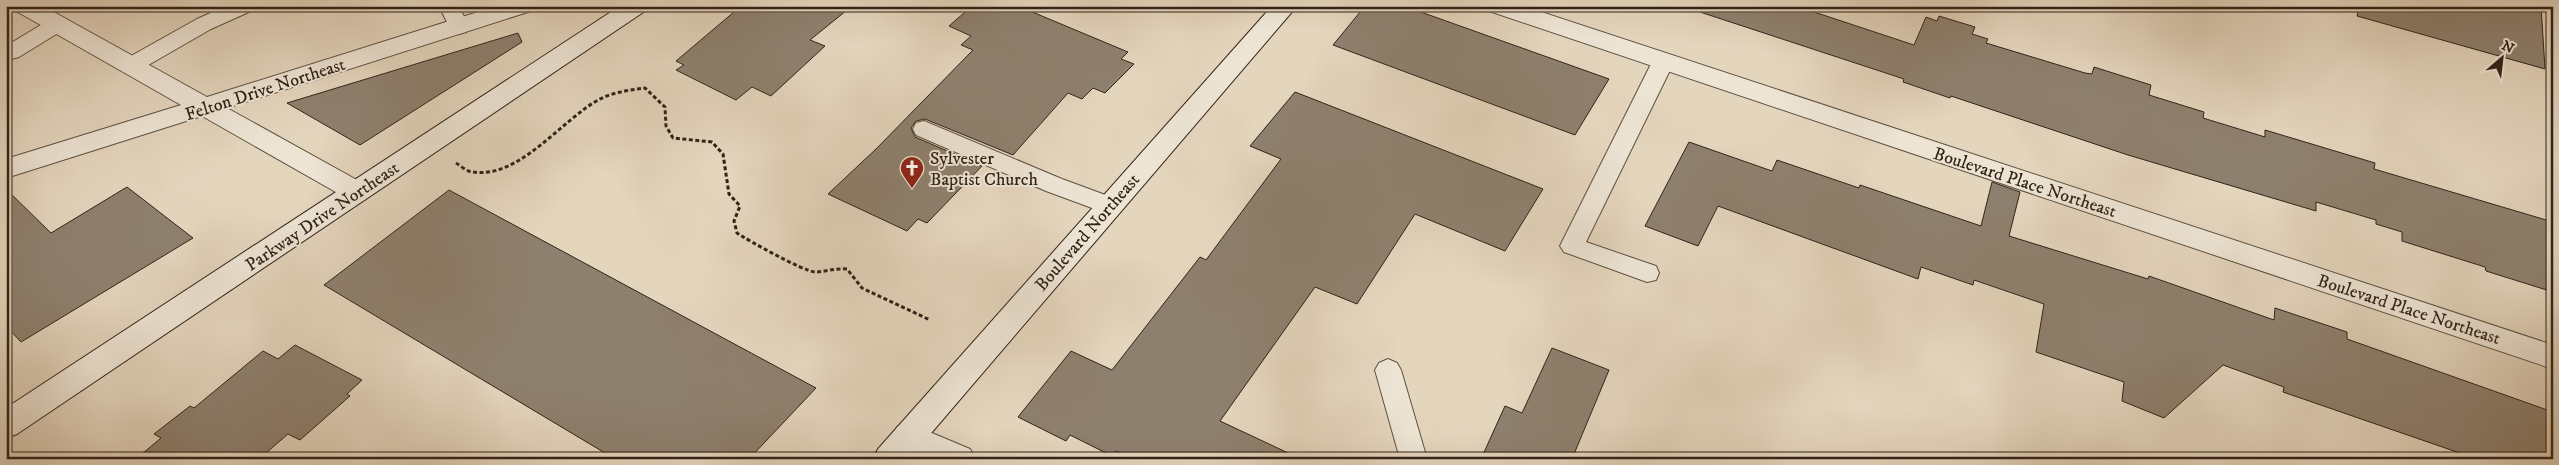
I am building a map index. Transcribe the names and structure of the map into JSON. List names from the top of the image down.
{
  "streets": {
    "street": [
      "Felton Drive Northeast",
      "Boulevard Place Northeast",
      "Parkway Drive Northeast",
      "Boulevard Northeast"
    ]
  },
  "places": {
    "church": ["Sylvester Baptist Church"]
  },
  "north": "top right"
}
